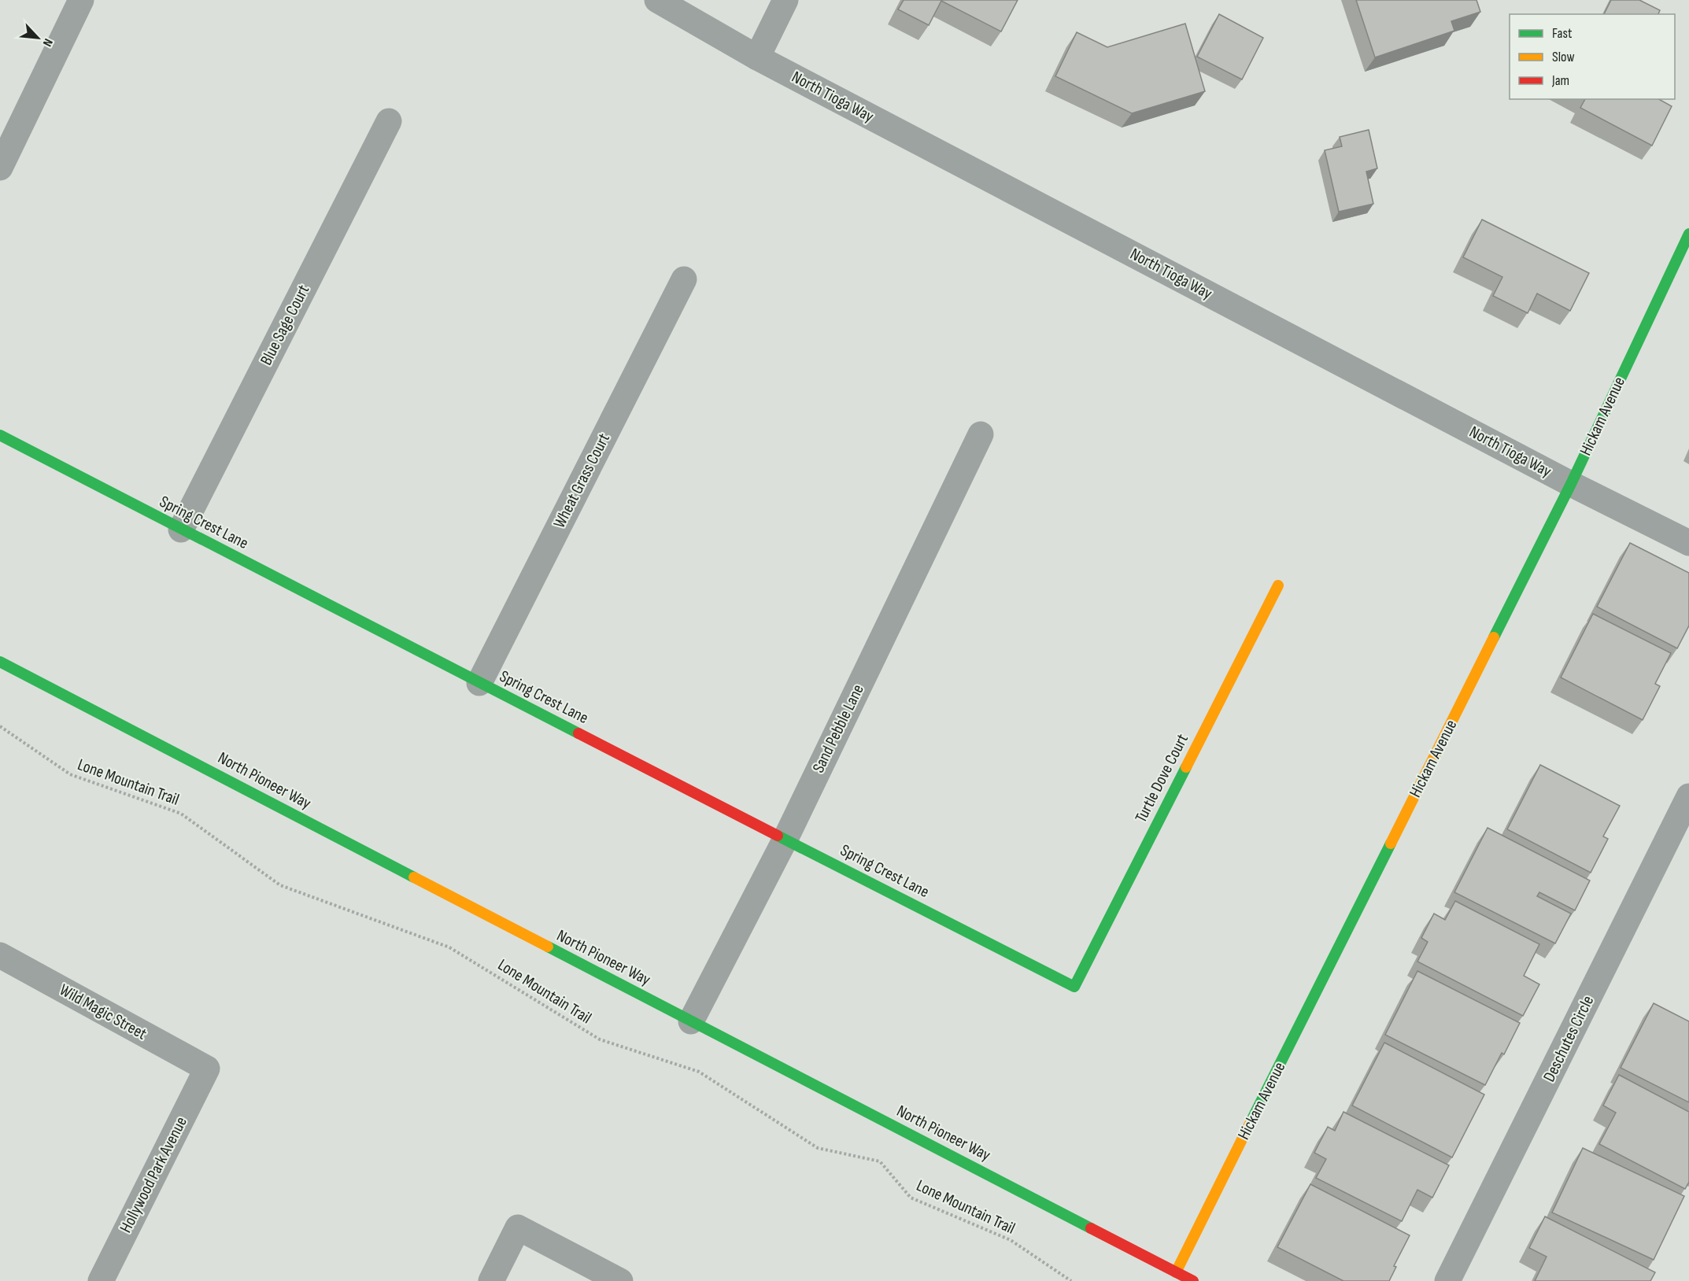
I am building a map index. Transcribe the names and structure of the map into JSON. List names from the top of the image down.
{
  "streets": {
    "street": [
      "North Tioga Way",
      "Blue Sage Court",
      "Hickam Avenue",
      "Wheat Grass Court",
      "Spring Crest Lane",
      "Sand Pebble Lane",
      "Turtle Dove Court",
      "North Pioneer Way",
      "Wild Magic Street",
      "Deschutes Circle",
      "Hollywood Park Avenue"
    ],
    "path": ["Lone Mountain Trail"]
  },
  "crossings": [
    ["North Tioga Way", "Hickam Avenue"],
    ["Blue Sage Court", "Spring Crest Lane"],
    ["Hickam Avenue", "North Pioneer Way"],
    ["Wheat Grass Court", "Spring Crest Lane"],
    ["Spring Crest Lane", "Sand Pebble Lane"],
    ["Spring Crest Lane", "Turtle Dove Court"],
    ["Sand Pebble Lane", "North Pioneer Way"],
    ["Wild Magic Street", "Hollywood Park Avenue"]
  ],
  "legend": ["Fast", "Slow", "Jam"],
  "north": "bottom right"
}
